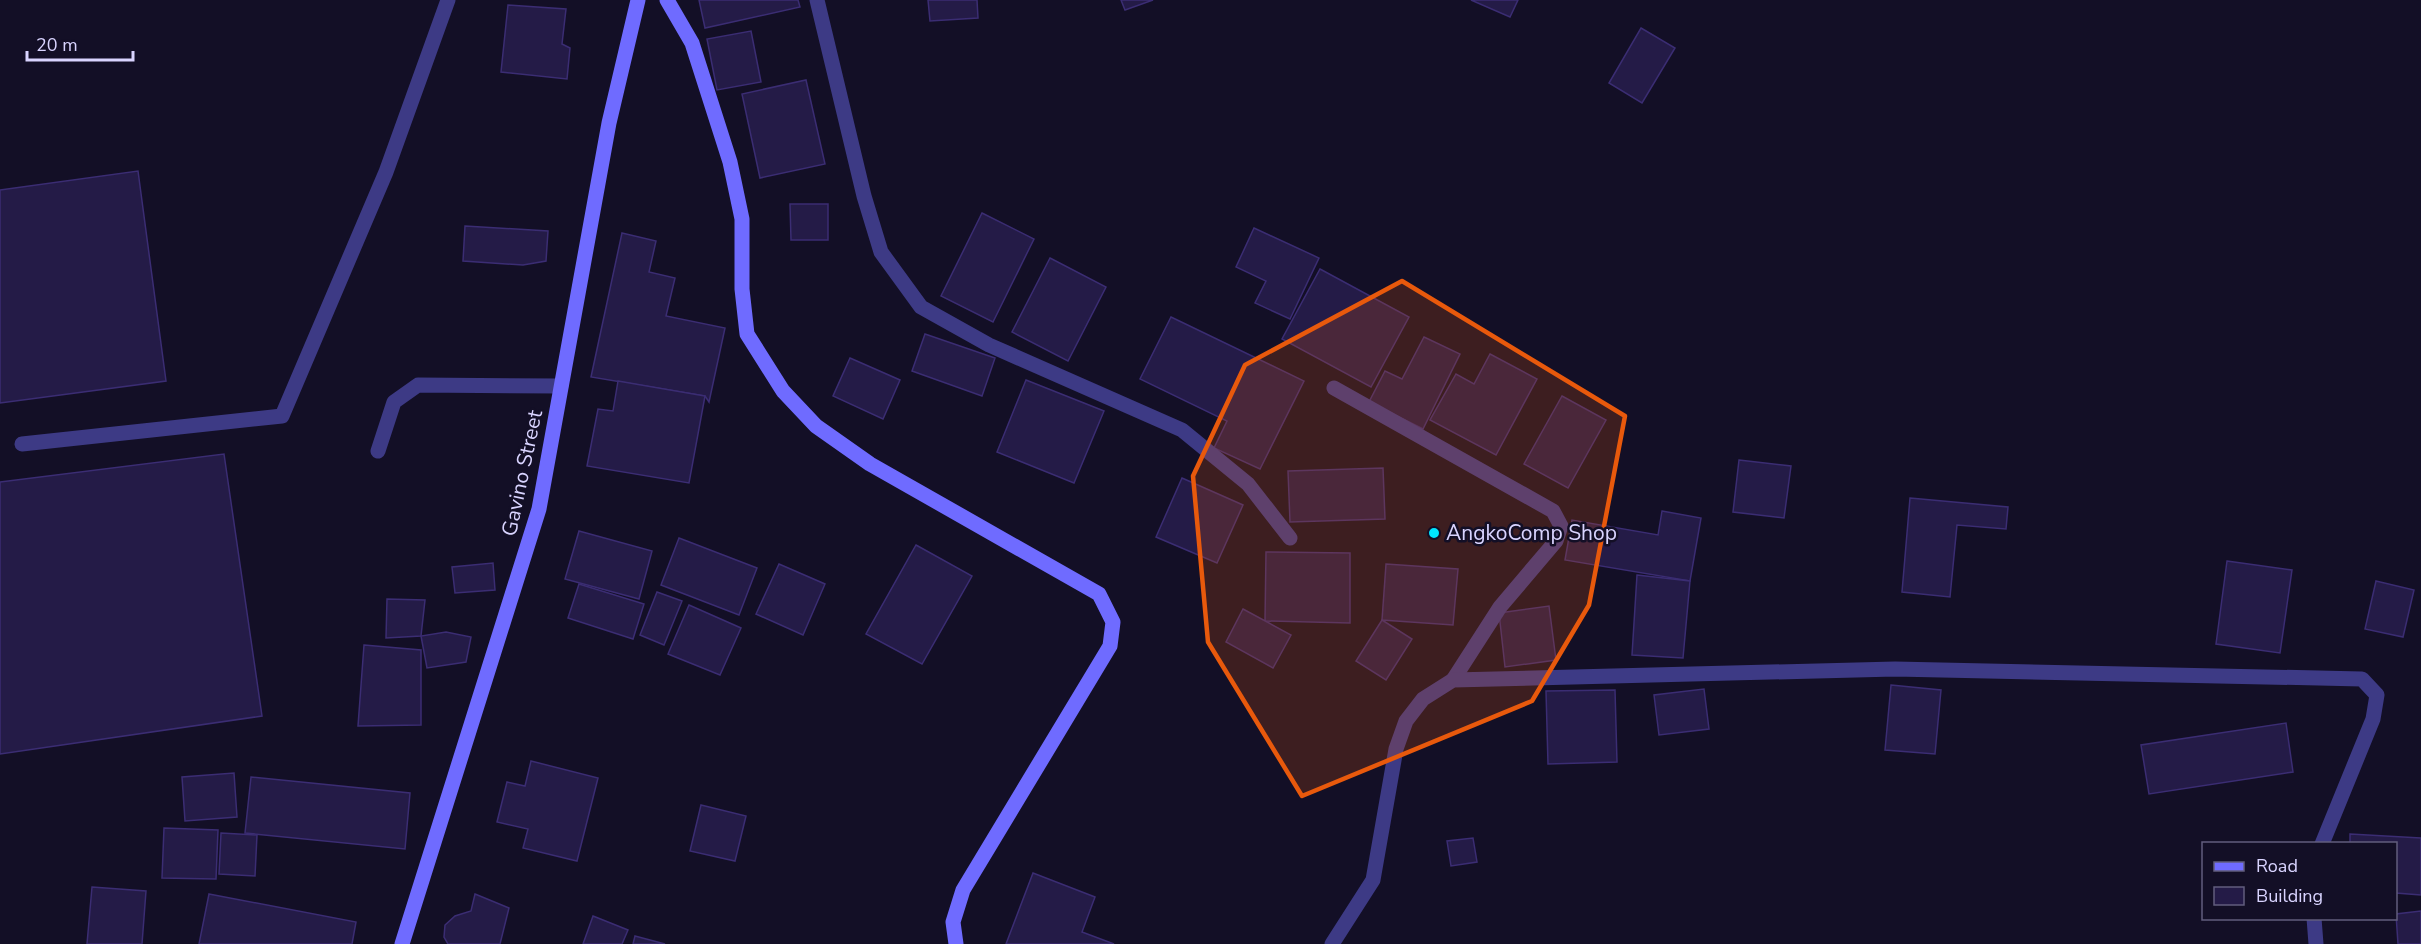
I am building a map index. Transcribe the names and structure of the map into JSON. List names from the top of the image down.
{
  "streets": {
    "street": ["Gavino Street"]
  },
  "places": ["AngkoComp Shop"],
  "legend": ["Road", "Building"],
  "scale_bar": "20 m"
}
